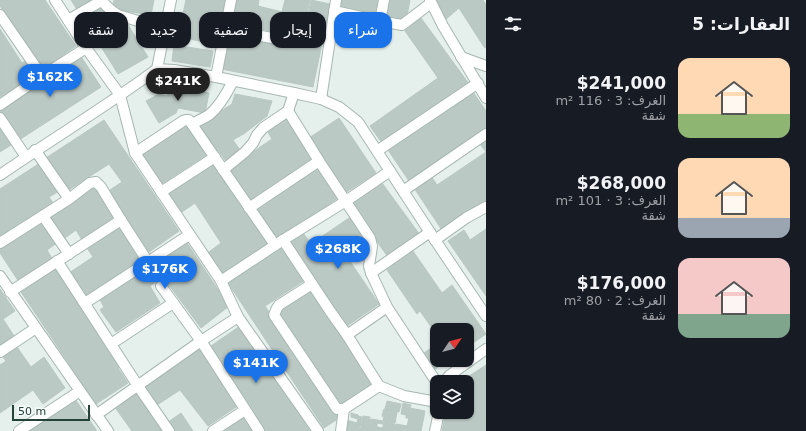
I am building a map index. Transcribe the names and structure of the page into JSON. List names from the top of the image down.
{
  "scale_bar": "50 m",
  "north": "top right",
  "page": {
    "heading": "العقارات: 5",
    "chip": [
      "شراء",
      "إيجار",
      "تصفية",
      "جديد",
      "شقة"
    ],
    "list": [
      {
        "name": "$241,000",
        "note": "الغرف: 3 · 116 m² · شقة"
      },
      {
        "name": "$268,000",
        "note": "الغرف: 3 · 101 m² · شقة"
      },
      {
        "name": "$176,000",
        "note": "الغرف: 2 · 80 m² · شقة"
      }
    ],
    "price": [
      "$162K",
      "$241K",
      "$268K",
      "$176K",
      "$141K"
    ],
    "scale": "50 m"
  }
}
